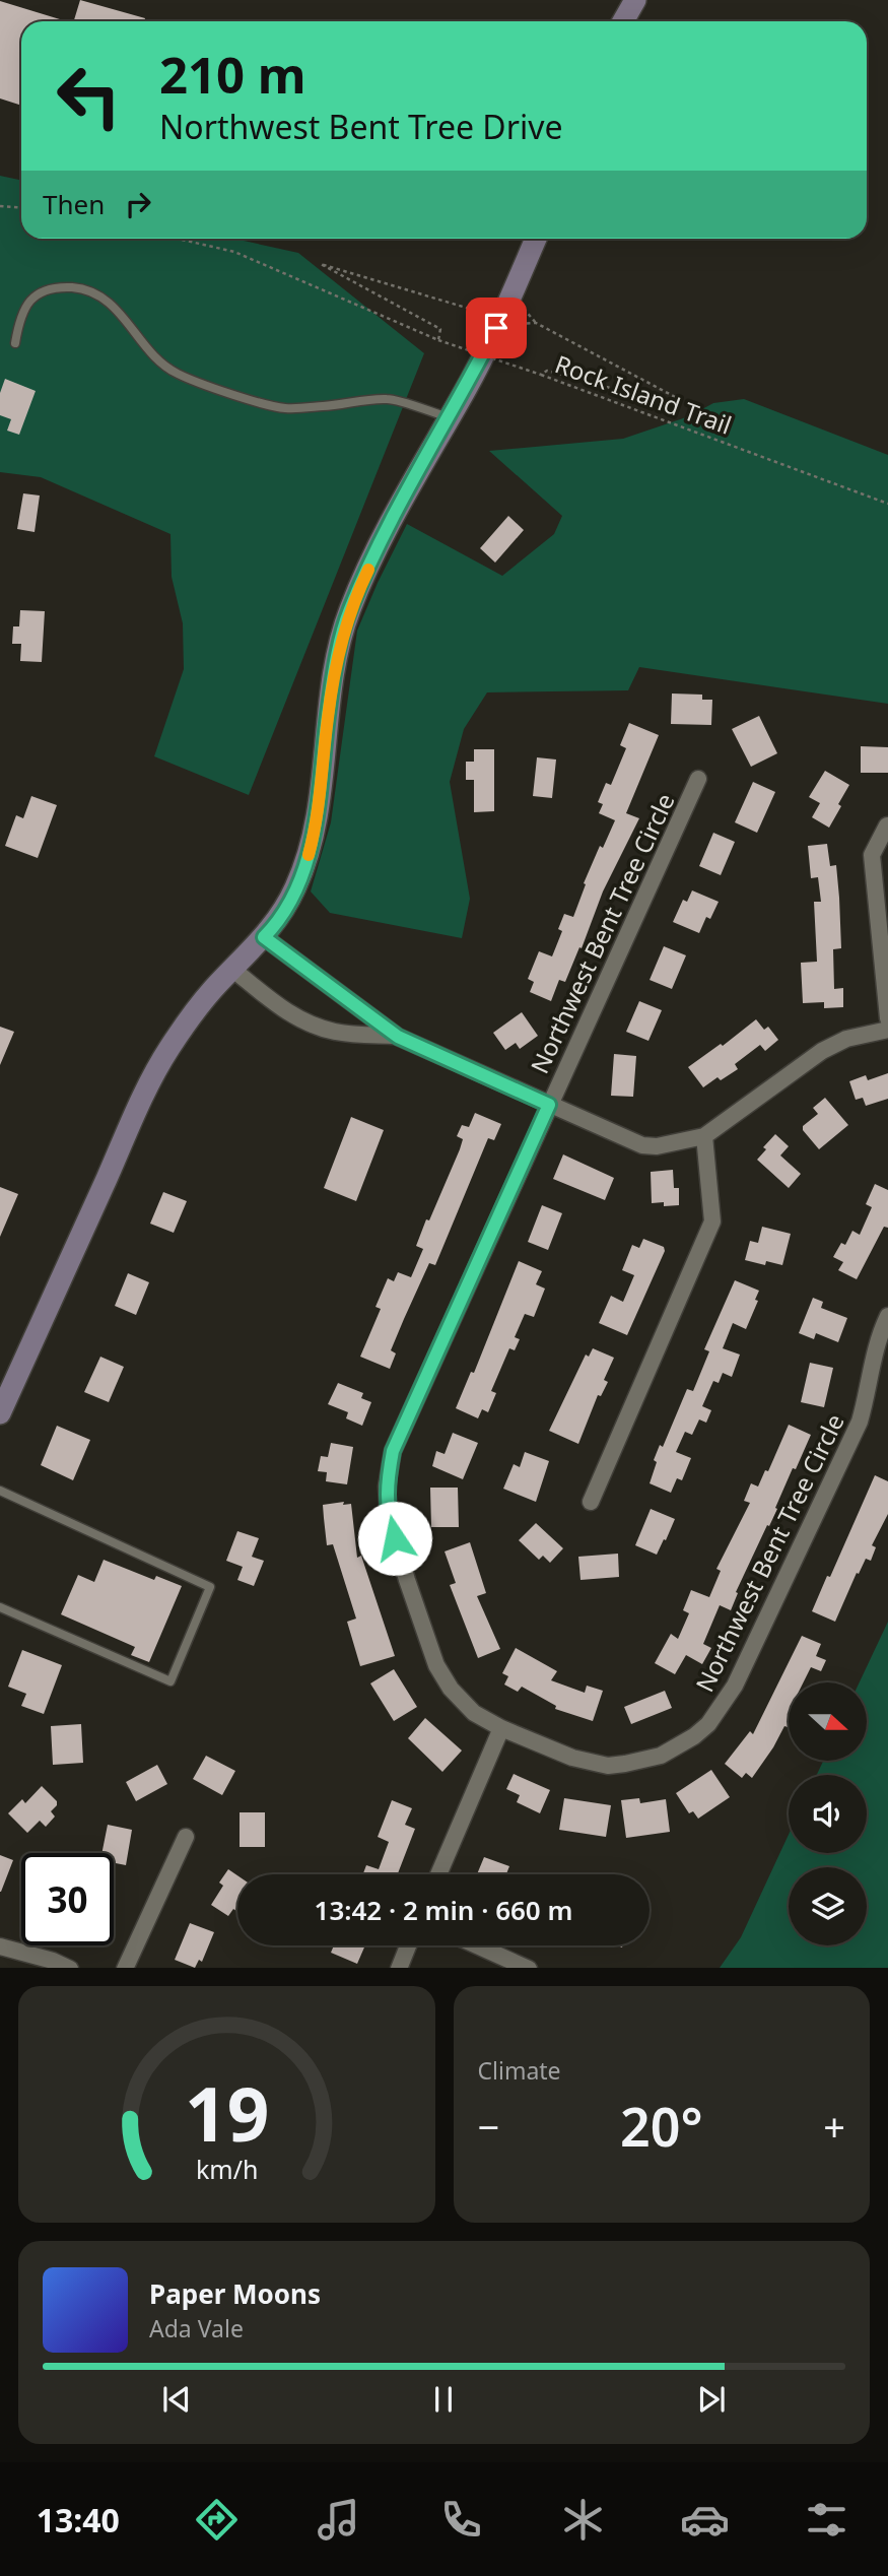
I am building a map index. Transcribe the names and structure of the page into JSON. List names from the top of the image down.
{
  "streets": {
    "street": ["Northwest Bent Tree Circle"],
    "path": ["Rock Island Trail"]
  },
  "north": "right",
  "page": {
    "turn": ["210 m", "Northwest Bent Tree Drive"],
    "then": "Then",
    "limit": "30",
    "trip": "13:42 · 2 min · 660 m",
    "tile": "Climate",
    "heat": ["−", "20°", "+"],
    "song": ["Paper Moons", "Ada Vale"],
    "tabs": "13:40",
    "gauge": ["19", "km/h"]
  }
}
